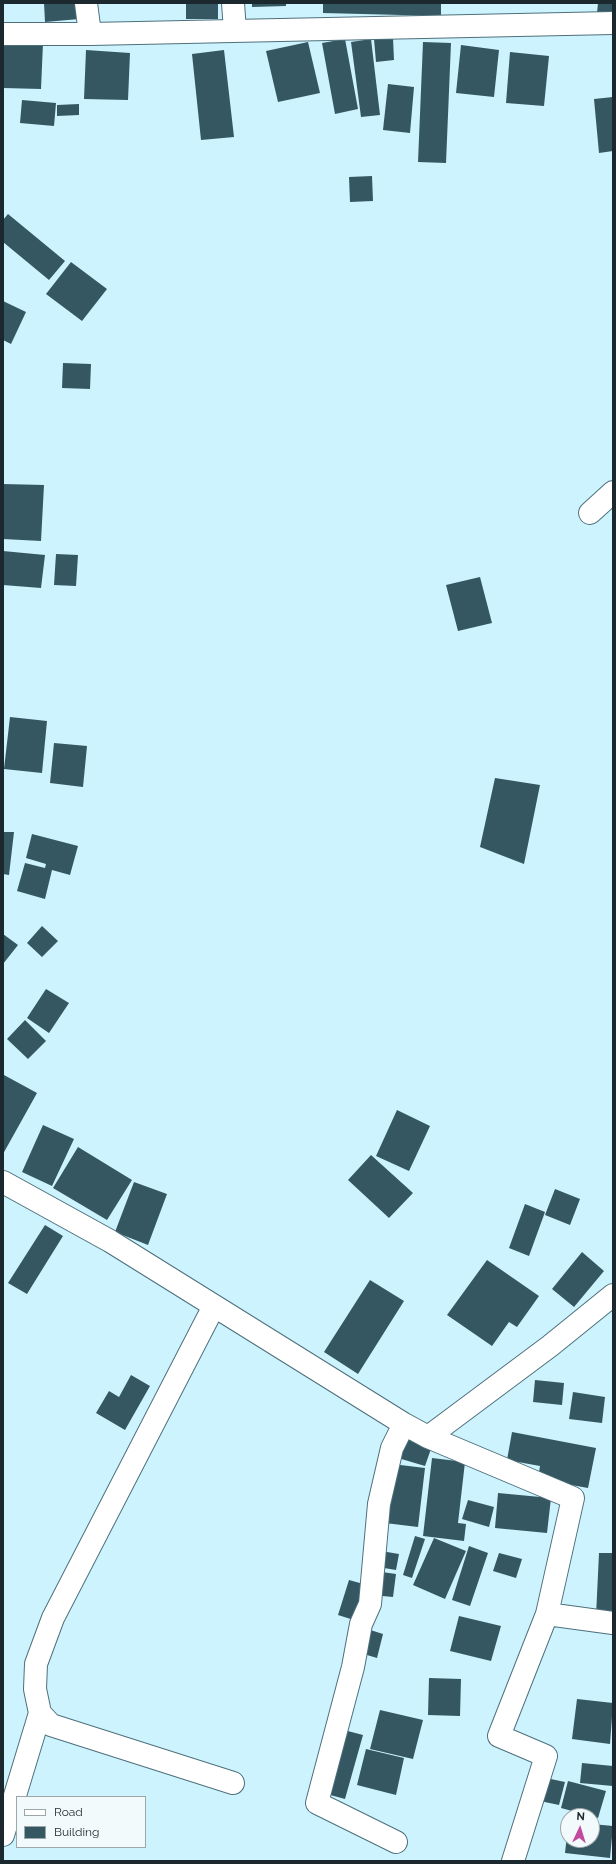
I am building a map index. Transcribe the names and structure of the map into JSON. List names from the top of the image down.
{
  "legend": ["Road", "Building"],
  "north": "top"
}
